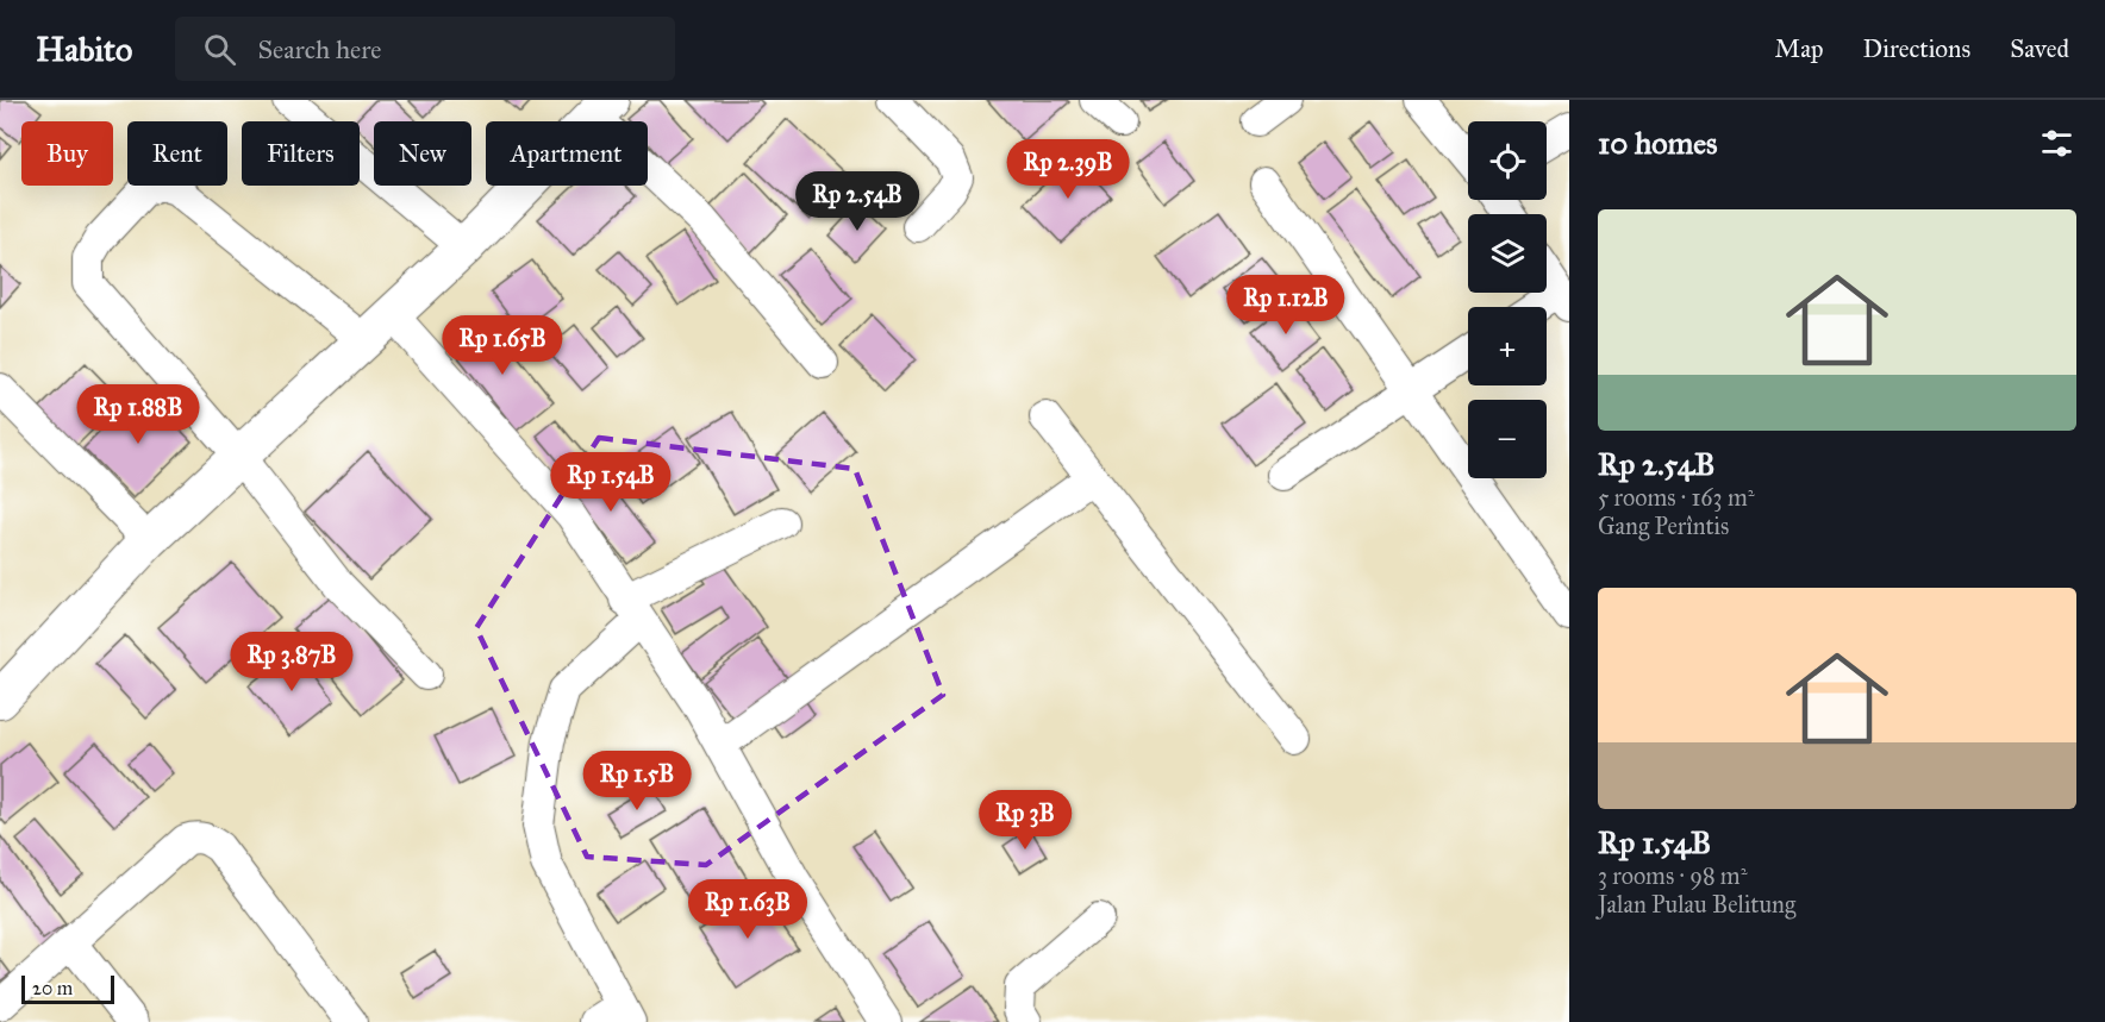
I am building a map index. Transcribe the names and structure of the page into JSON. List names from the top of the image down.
{
  "scale_bar": "20 m",
  "page": {
    "header": "Habito",
    "search": "Search here",
    "nav": ["Map", "Directions", "Saved"],
    "heading": "10 homes",
    "map_buttons": ["+", "−"],
    "chip": [
      "Buy",
      "Rent",
      "Filters",
      "New",
      "Apartment"
    ],
    "price": [
      "Rp 2.39B",
      "Rp 2.54B",
      "Rp 1.12B",
      "Rp 1.65B",
      "Rp 1.88B",
      "Rp 1.54B",
      "Rp 3.87B",
      "Rp 1.5B",
      "Rp 3B",
      "Rp 1.63B"
    ],
    "list": [
      {
        "name": "Rp 2.54B",
        "note": "5 rooms · 163 m² · Gang Perîntis"
      },
      {
        "name": "Rp 1.54B",
        "note": "3 rooms · 98 m² · Jalan Pulau Belitung"
      }
    ],
    "scale": "20 m"
  }
}
